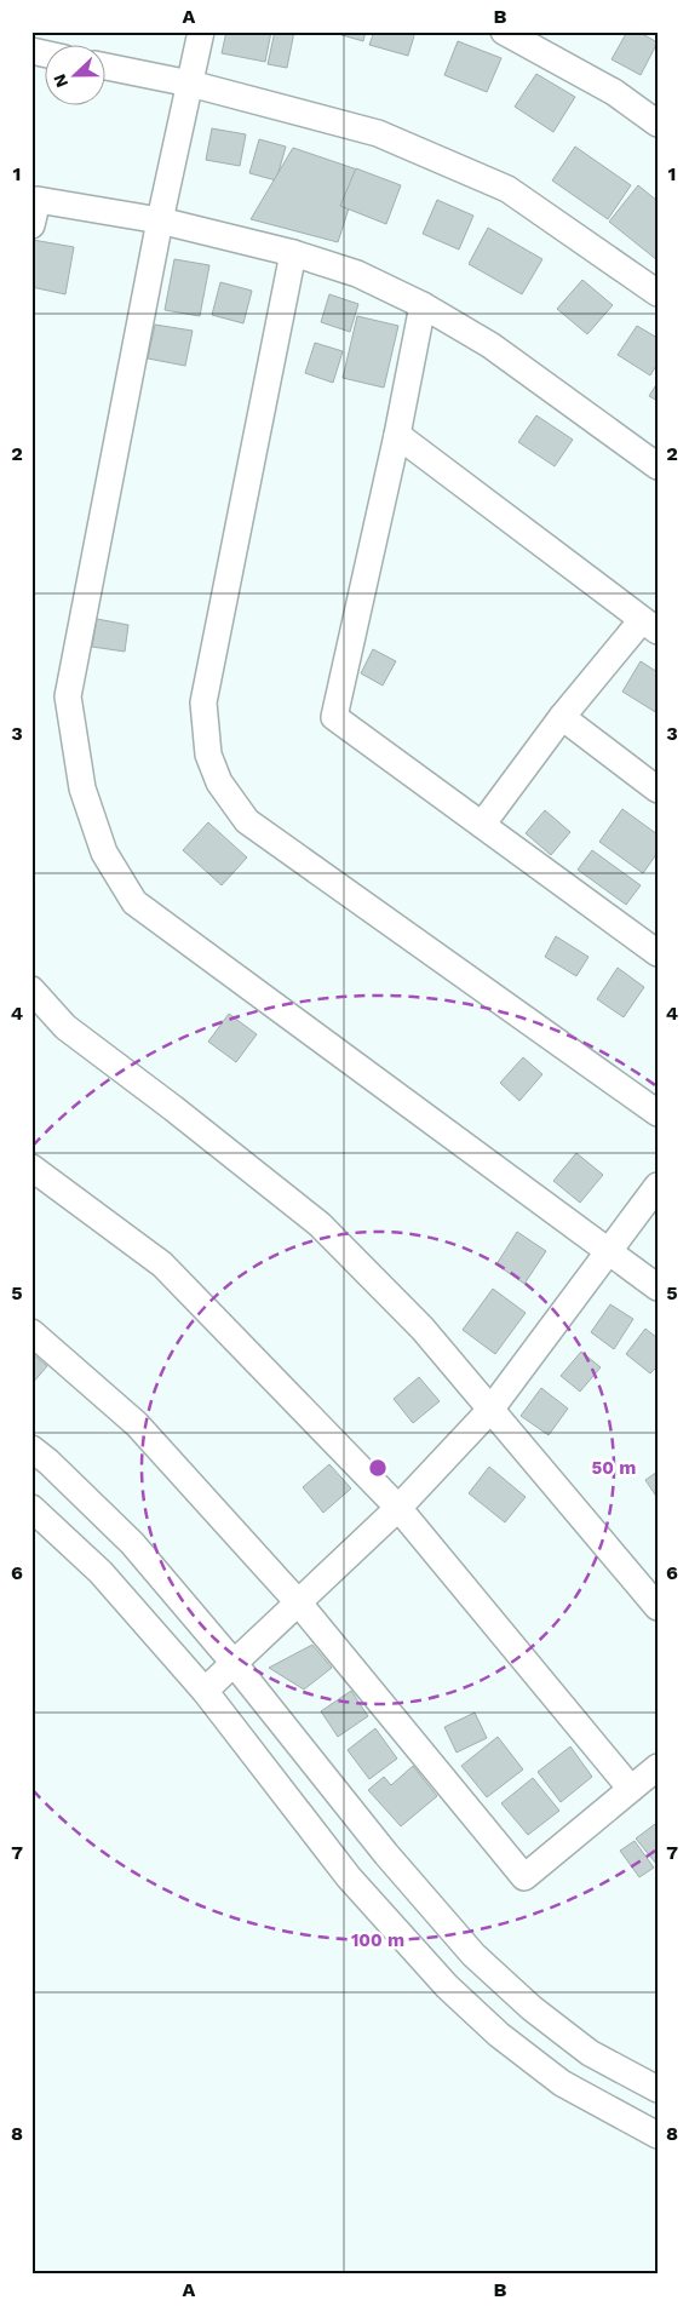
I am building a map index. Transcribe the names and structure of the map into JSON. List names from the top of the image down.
{
  "north": "left",
  "grid": {
    "columns": ["A", "B"],
    "rows": [
      "1",
      "2",
      "3",
      "4",
      "5",
      "6",
      "7",
      "8"
    ]
  },
  "rings": ["50 m", "100 m"]
}
